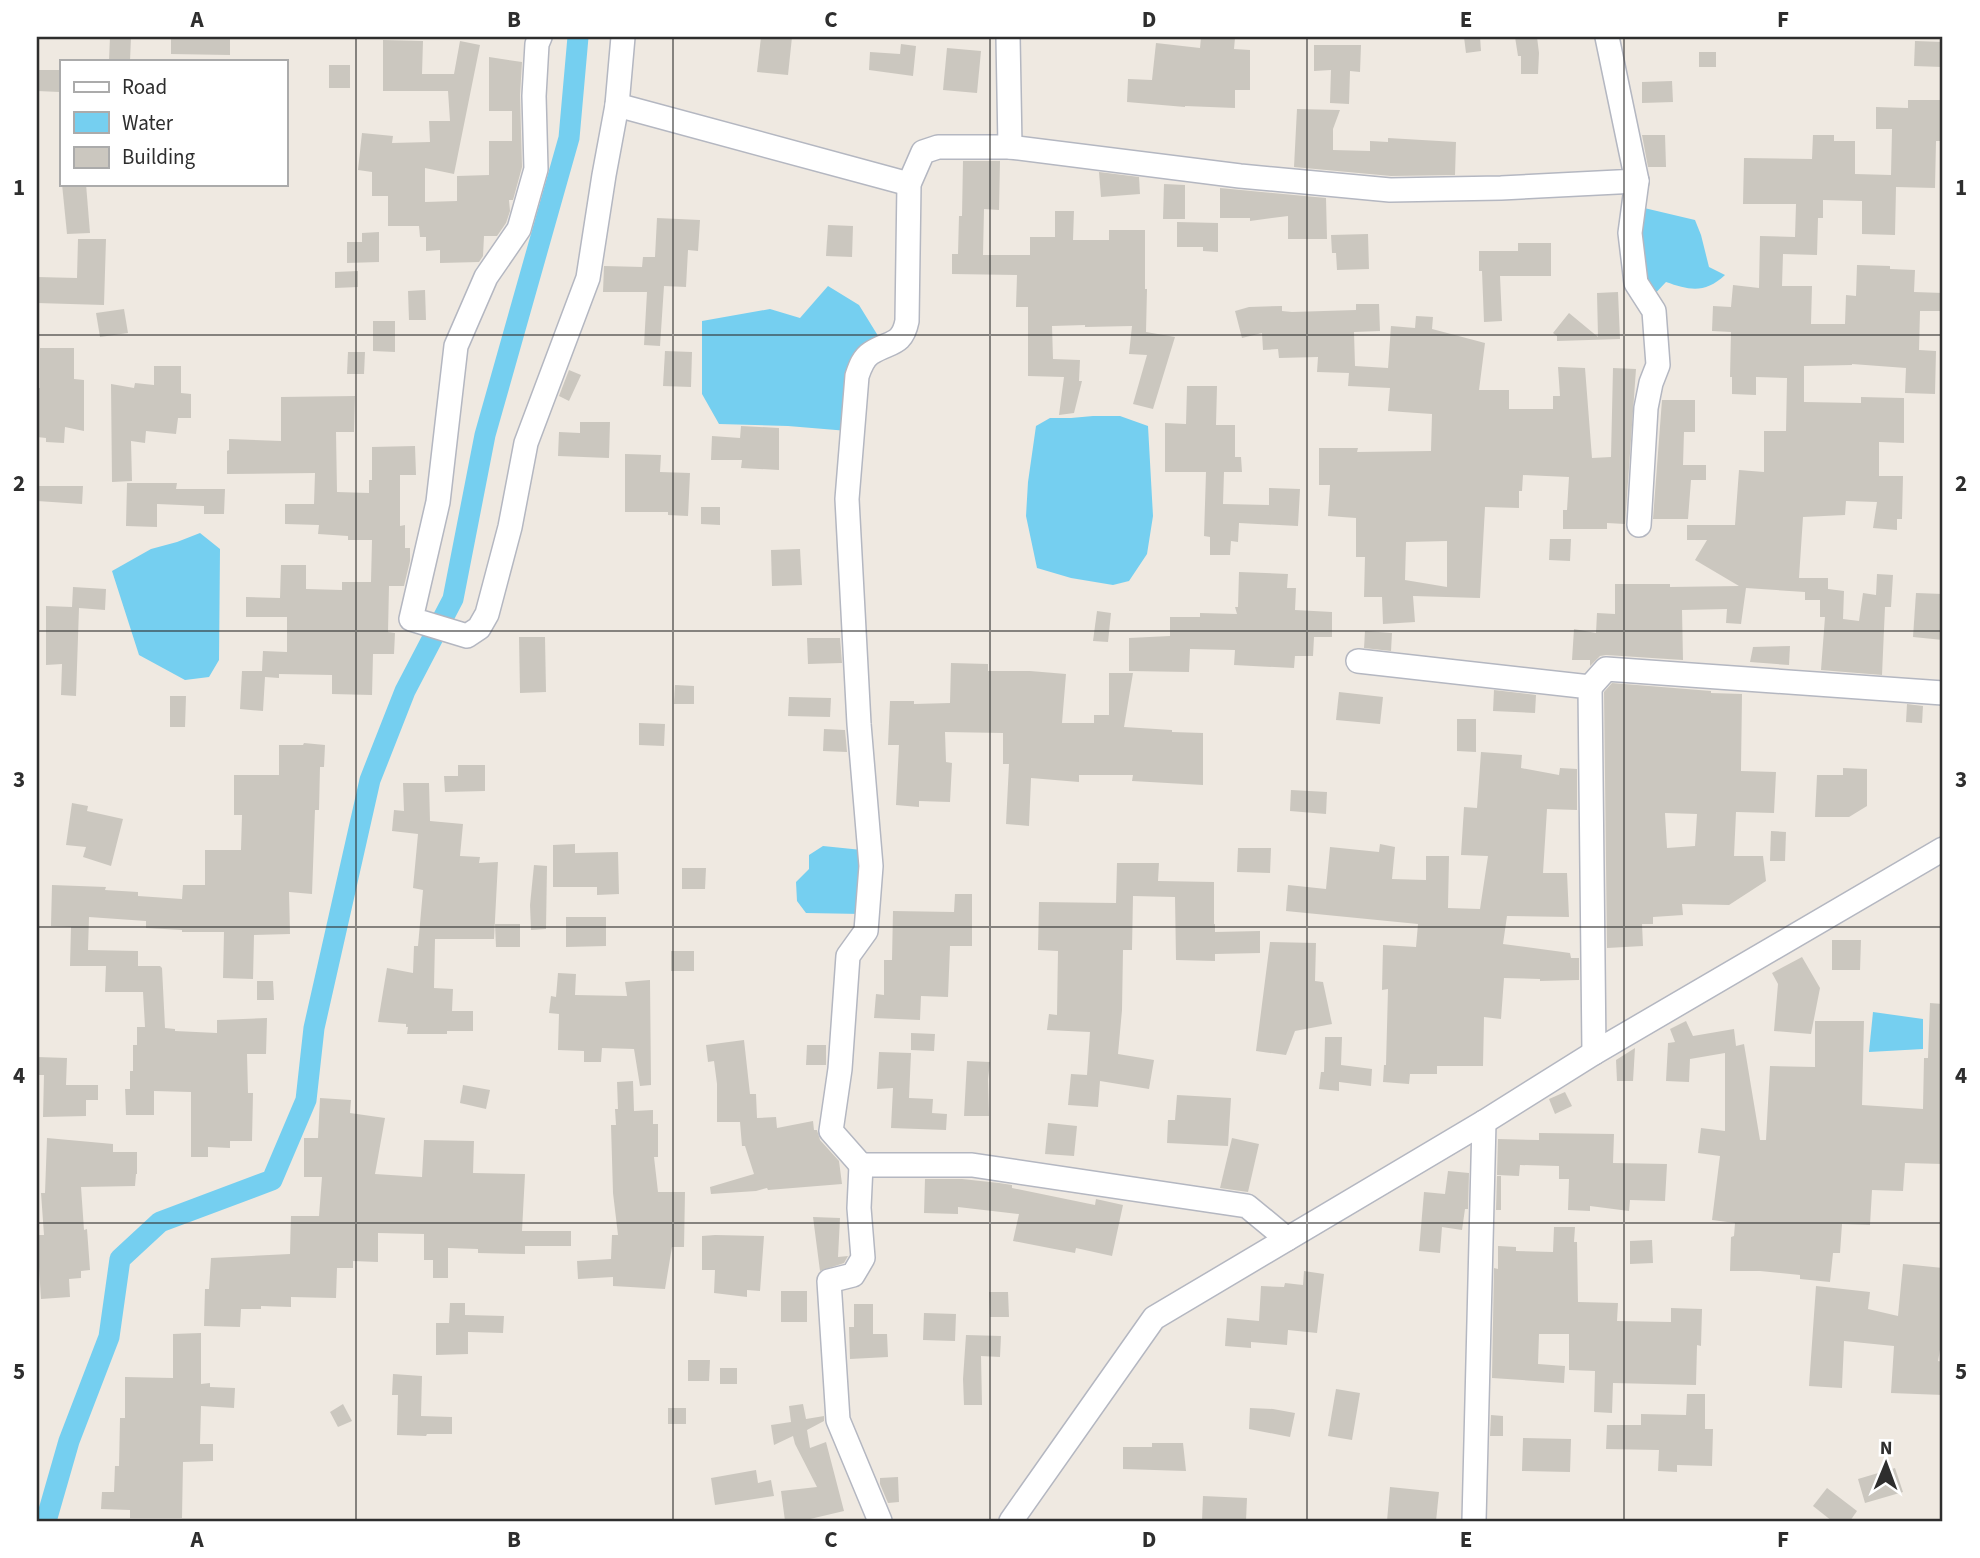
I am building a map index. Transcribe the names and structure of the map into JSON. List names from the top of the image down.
{
  "legend": ["Road", "Water", "Building"],
  "north": "top",
  "grid": {
    "columns": [
      "A",
      "B",
      "C",
      "D",
      "E",
      "F"
    ],
    "rows": [
      "1",
      "2",
      "3",
      "4",
      "5"
    ]
  }
}
